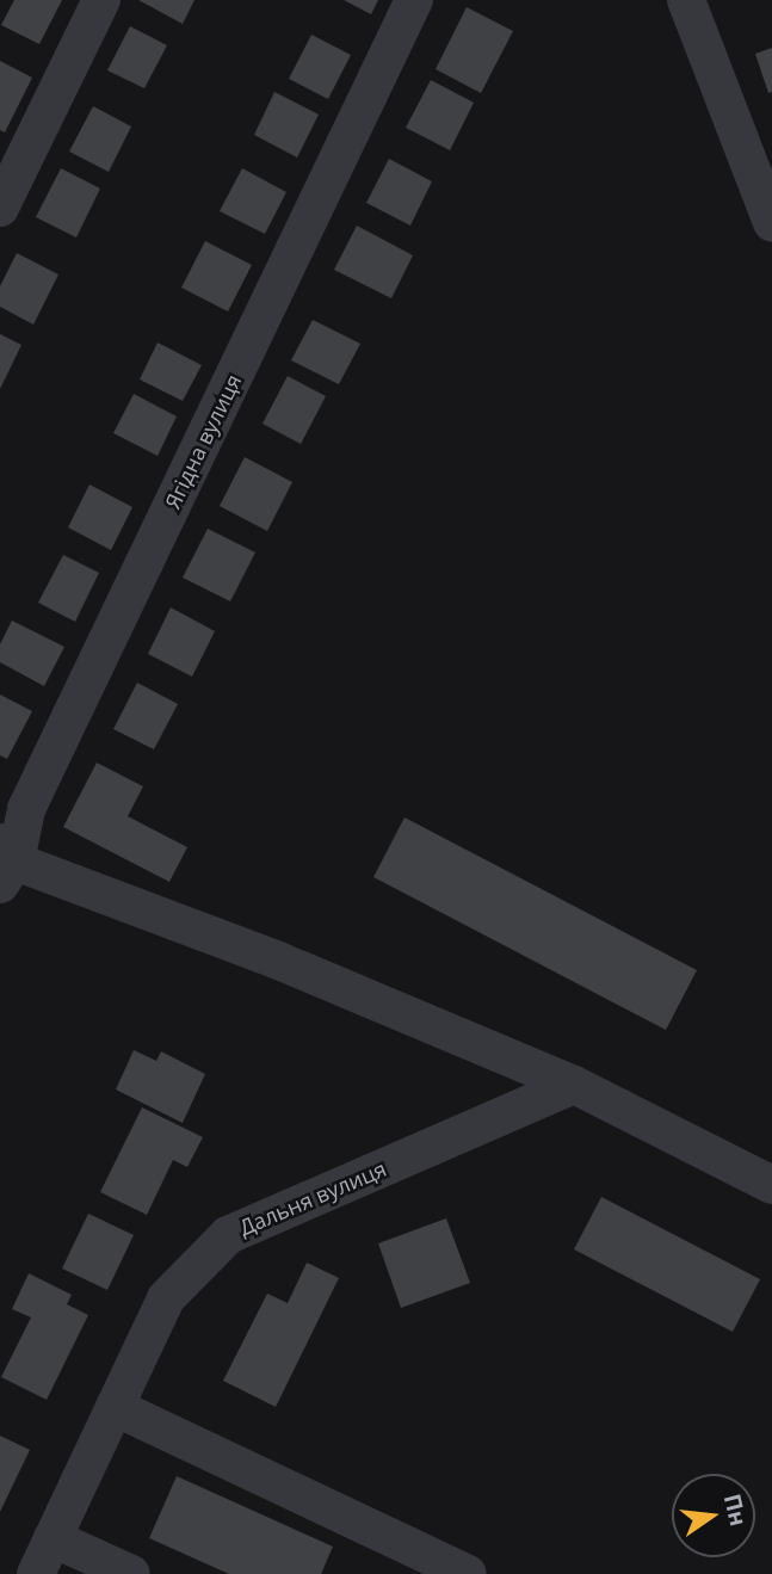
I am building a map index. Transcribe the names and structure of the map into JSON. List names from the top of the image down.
{
  "streets": {
    "street": ["Ягідна вулиця", "Дальня вулиця"]
  },
  "north": "right"
}
